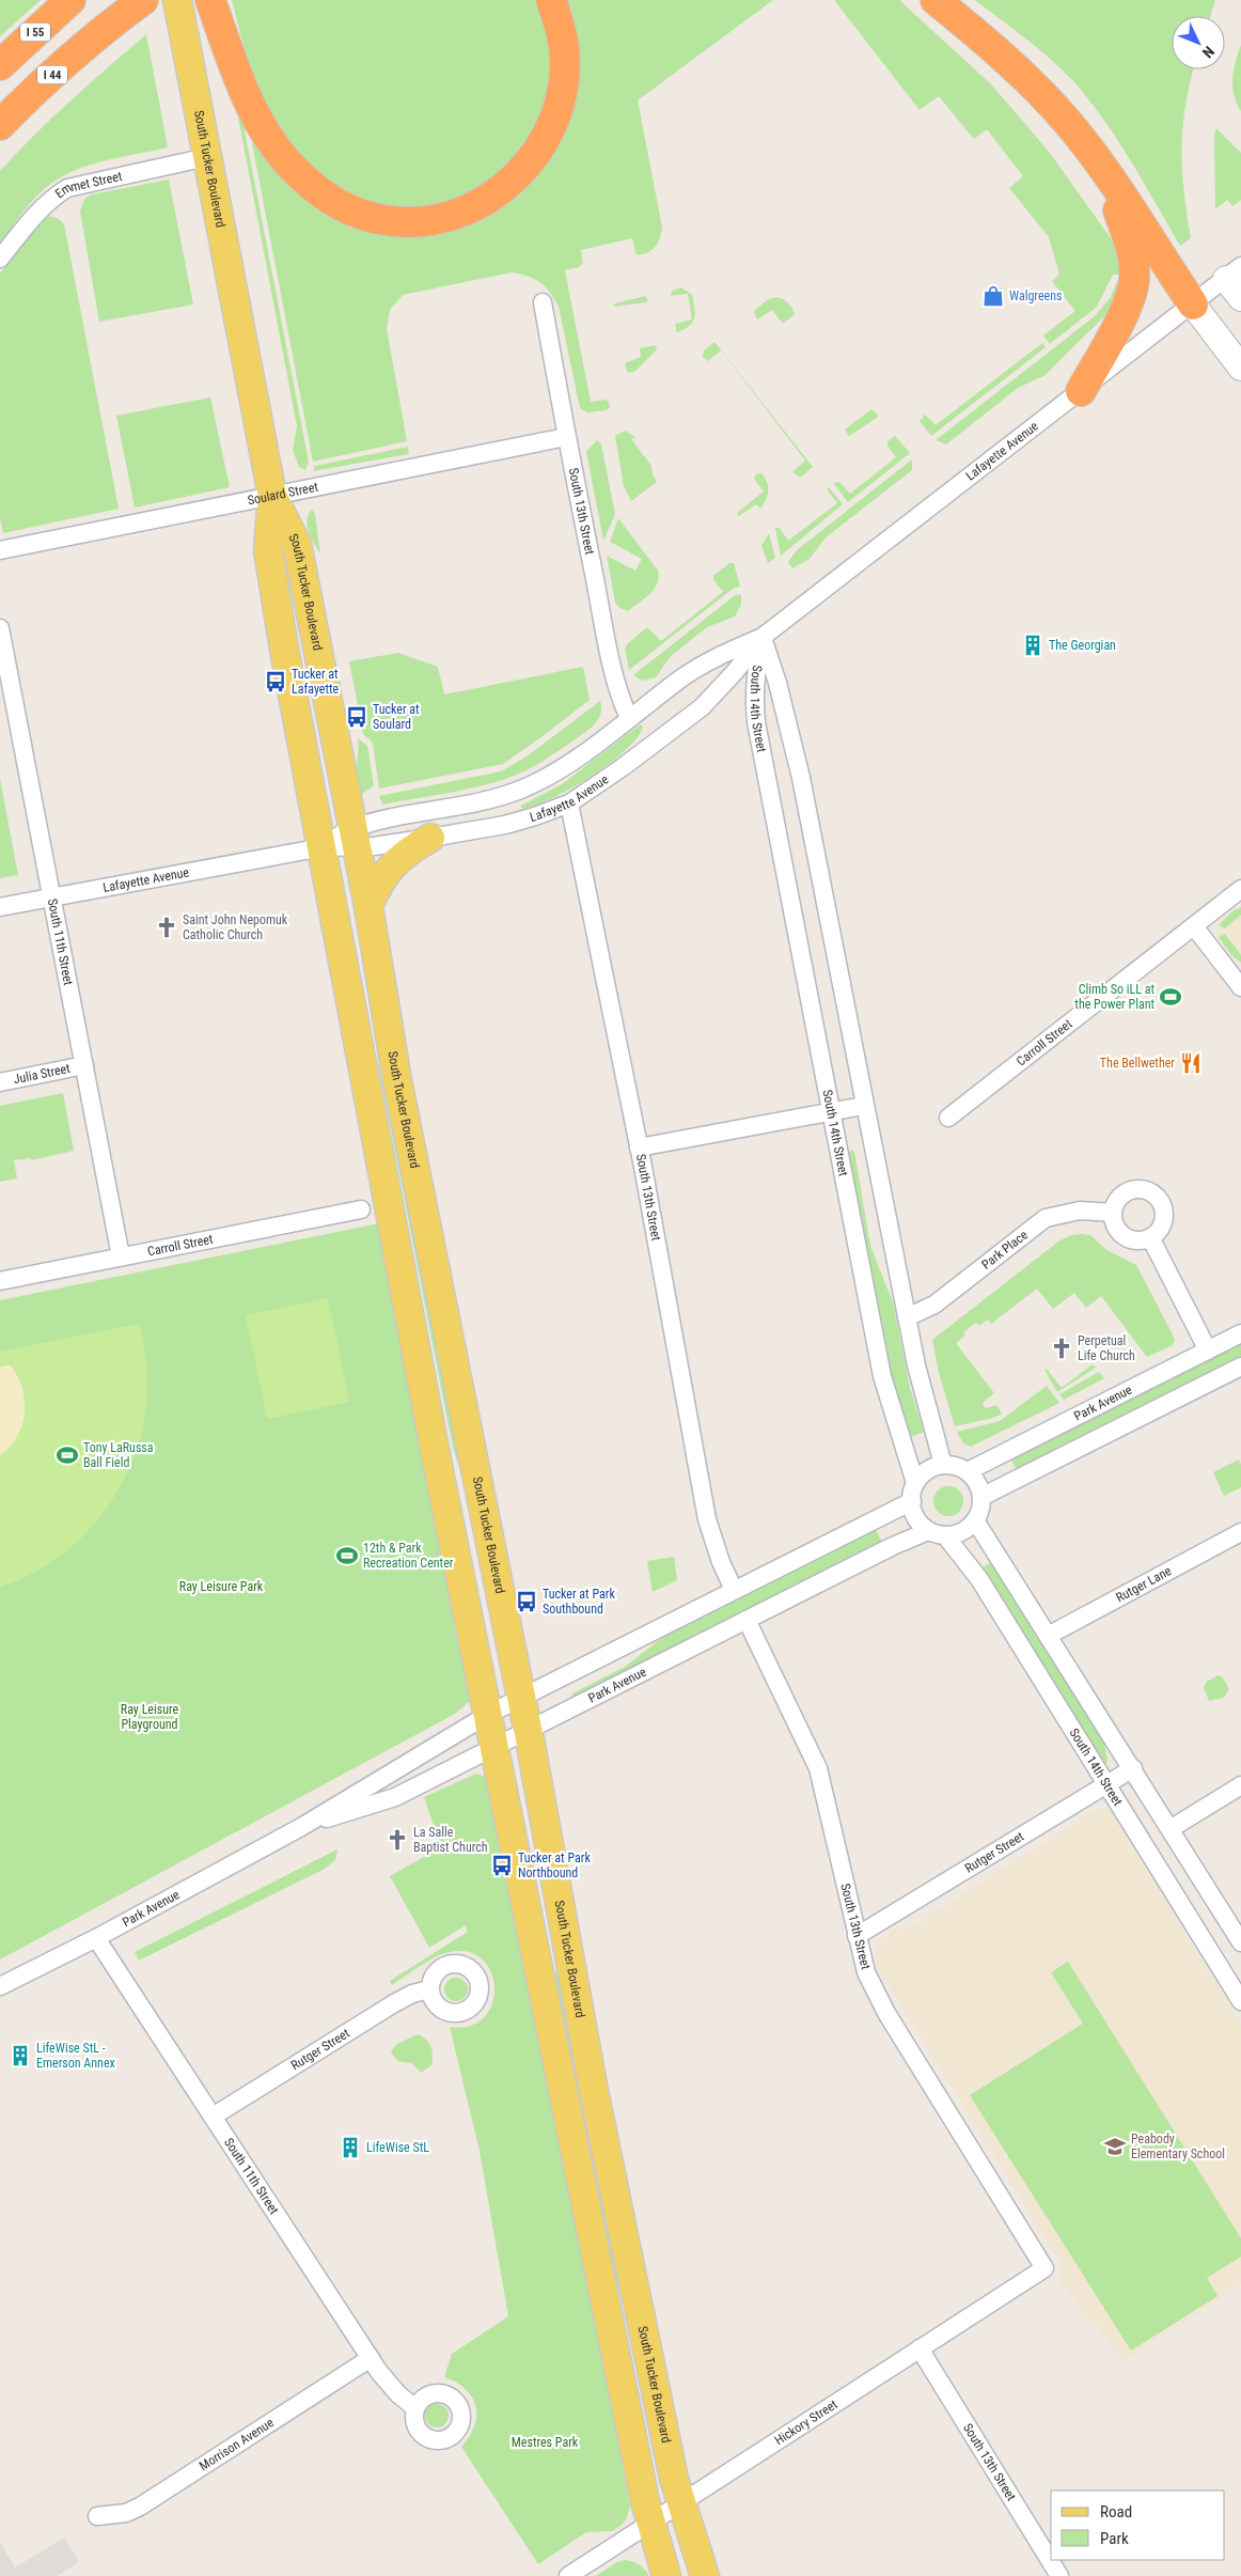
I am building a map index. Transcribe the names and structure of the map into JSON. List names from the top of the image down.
{
  "streets": {
    "highway": ["I 55", "I 44"],
    "main road": ["South Tucker Boulevard"],
    "street": [
      "Emmet Street",
      "Lafayette Avenue",
      "Soulard Street",
      "South 13th Street",
      "South 14th Street",
      "South 11th Street",
      "Carroll Street",
      "Julia Street",
      "Park Place",
      "Park Avenue",
      "Rutger Lane",
      "Rutger Street",
      "Hickory Street",
      "Morrison Avenue"
    ]
  },
  "crossings": [
    ["South Tucker Boulevard", "Emmet Street"],
    ["South Tucker Boulevard", "Lafayette Avenue"],
    ["South Tucker Boulevard", "Soulard Street"],
    ["South Tucker Boulevard", "Park Avenue"],
    ["South Tucker Boulevard", "Hickory Street"],
    ["Lafayette Avenue", "South 13th Street"],
    ["Lafayette Avenue", "South 14th Street"],
    ["Lafayette Avenue", "South 11th Street"],
    ["Soulard Street", "South 13th Street"],
    ["South 13th Street", "Park Avenue"],
    ["South 13th Street", "Rutger Street"],
    ["South 13th Street", "Hickory Street"],
    ["South 14th Street", "Park Place"],
    ["South 14th Street", "Park Avenue"],
    ["South 14th Street", "Rutger Street"],
    ["South 11th Street", "Carroll Street"],
    ["South 11th Street", "Julia Street"],
    ["South 11th Street", "Park Avenue"],
    ["South 11th Street", "Rutger Street"],
    ["South 11th Street", "Morrison Avenue"]
  ],
  "parks": ["Ray Leisure Park", "Ray Leisure Playground", "Mestres Park"],
  "places": {
    "shop": ["Walgreens"],
    "building": ["The Georgian", "LifeWise StL - Emerson Annex", "LifeWise StL"],
    "bus stop": [
      "Tucker at Lafayette",
      "Tucker at Soulard",
      "Tucker at Park Southbound",
      "Tucker at Park Northbound"
    ],
    "church": ["Saint John Nepomuk Catholic Church", "Perpetual Life Church", "La Salle Baptist Church"],
    "sports": ["Climb So iLL at the Power Plant", "Tony LaRussa Ball Field", "12th & Park Recreation Center"],
    "restaurant": ["The Bellwether"],
    "school or university": ["Peabody Elementary School"]
  },
  "legend": ["Road", "Park"],
  "north": "bottom right"
}
